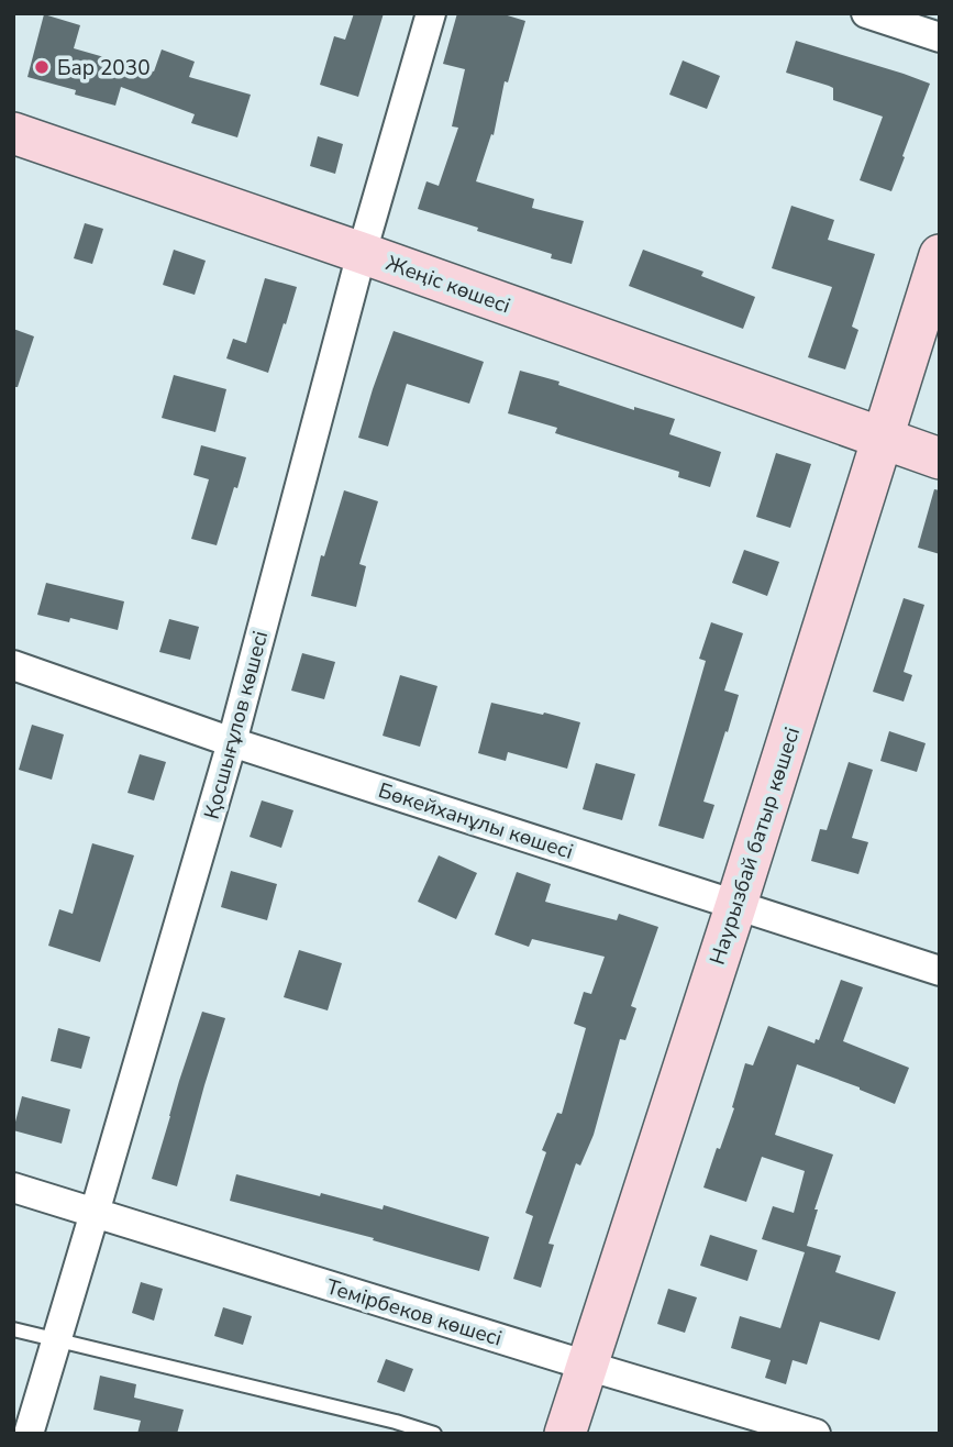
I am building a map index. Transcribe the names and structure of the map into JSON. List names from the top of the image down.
{
  "streets": {
    "street": [
      "Жеңіс көшесі",
      "Қосшығұлов көшесі",
      "Бөкейханұлы көшесі",
      "Наурызбай батыр көшесі",
      "Темірбеков көшесі"
    ]
  },
  "crossings": [
    ["Жеңіс көшесі", "Қосшығұлов көшесі"],
    ["Жеңіс көшесі", "Наурызбай батыр көшесі"],
    ["Қосшығұлов көшесі", "Бөкейханұлы көшесі"],
    ["Қосшығұлов көшесі", "Темірбеков көшесі"],
    ["Бөкейханұлы көшесі", "Наурызбай батыр көшесі"],
    ["Наурызбай батыр көшесі", "Темірбеков көшесі"]
  ],
  "places": ["Бар 2030"]
}
